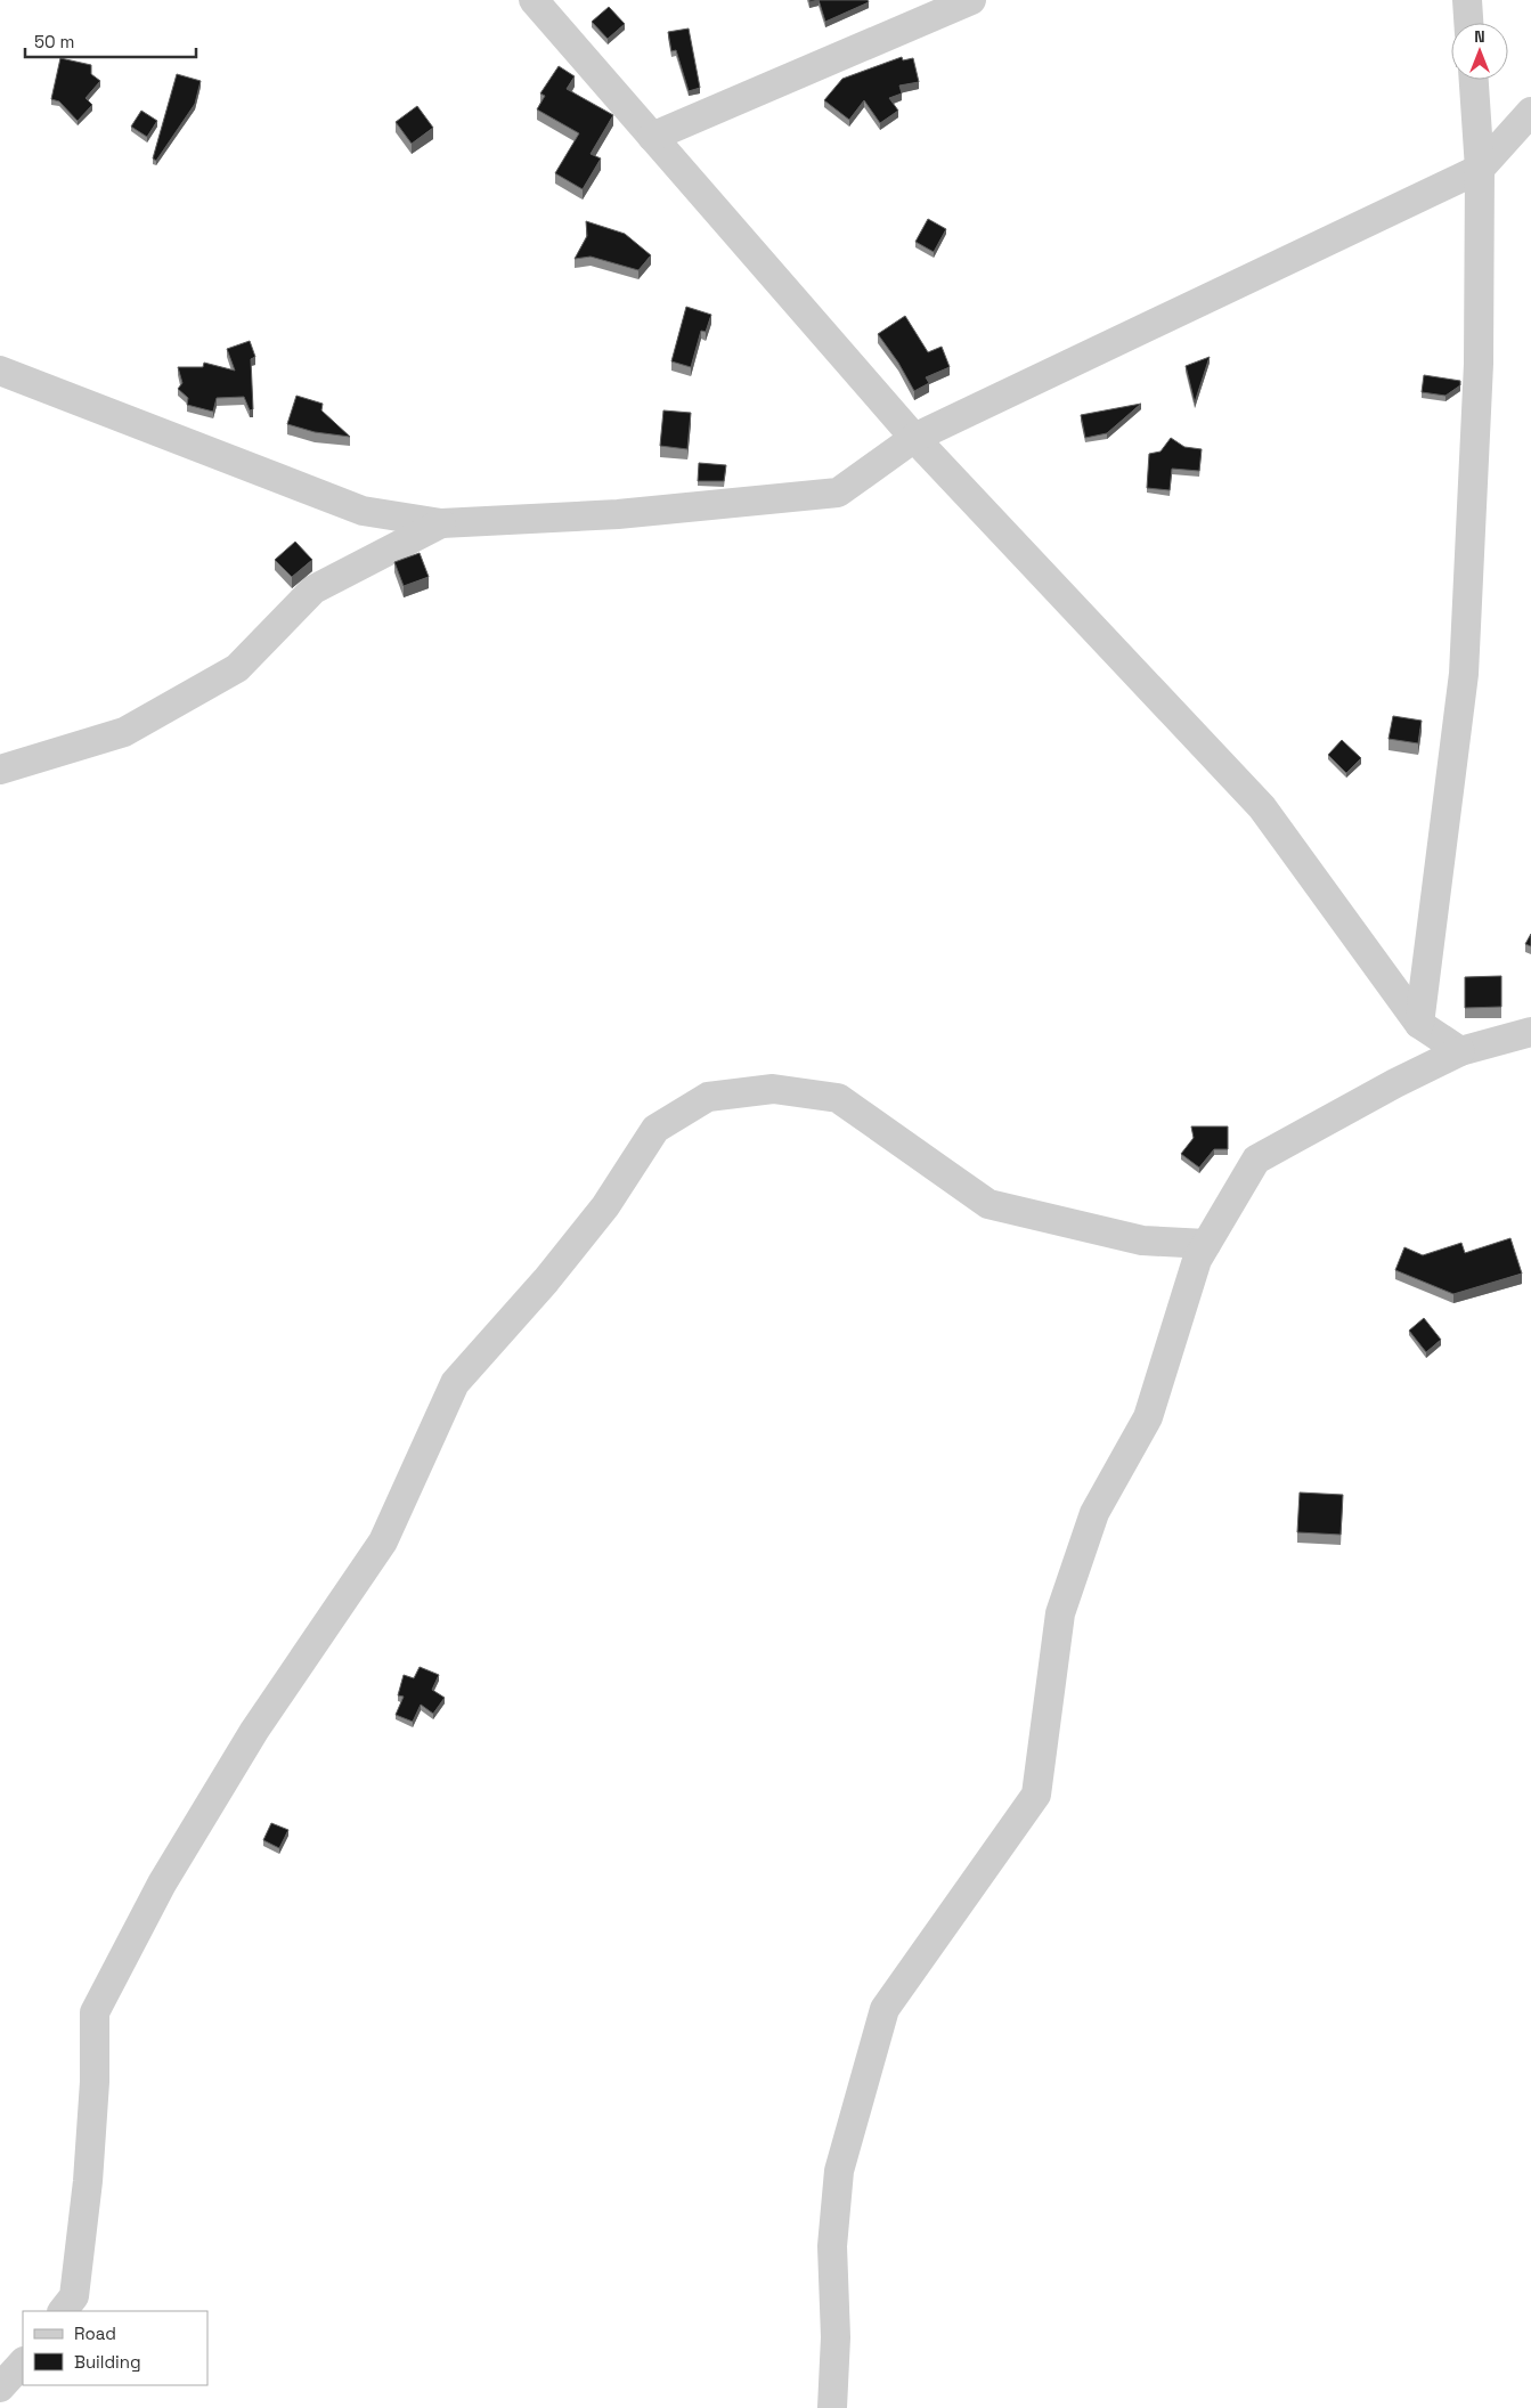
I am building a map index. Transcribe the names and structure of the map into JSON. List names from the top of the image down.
{
  "legend": ["Road", "Building"],
  "scale_bar": "50 m",
  "north": "top"
}
